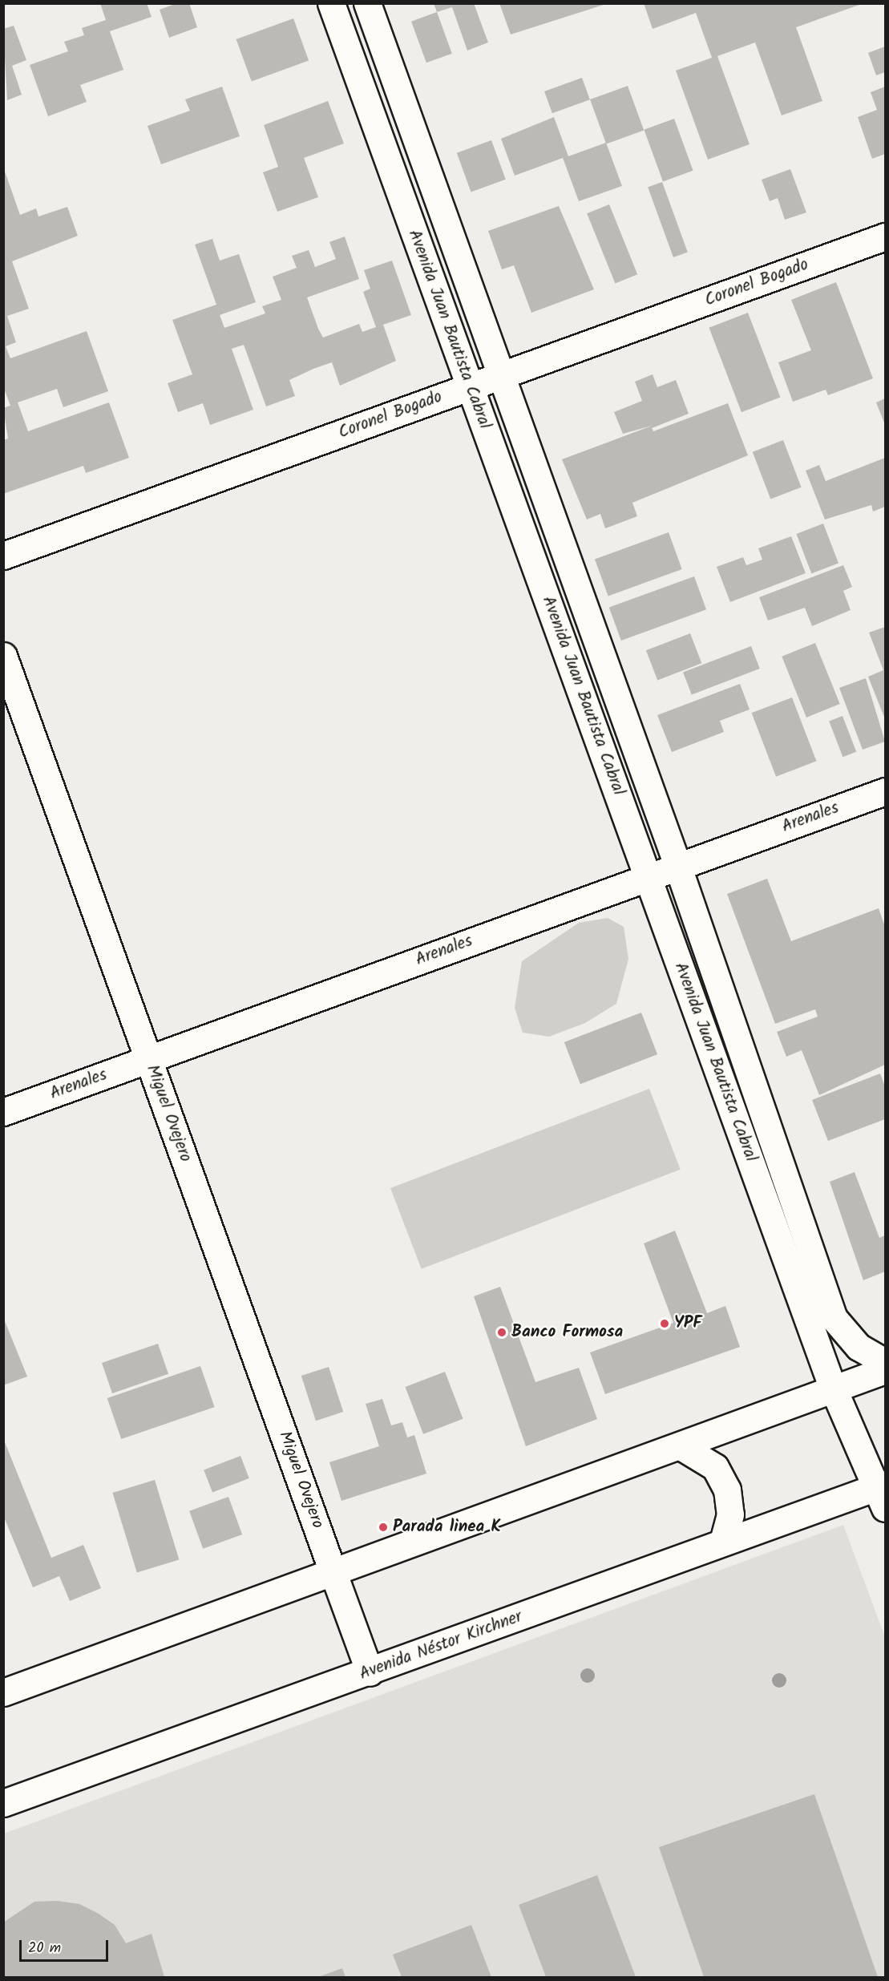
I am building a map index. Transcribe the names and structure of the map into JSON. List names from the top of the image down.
{
  "streets": {
    "main road": [
      "Coronel Bogado",
      "Avenida Juan Bautista Cabral",
      "Arenales",
      "Miguel Ovejero",
      "Avenida Néstor Kirchner"
    ]
  },
  "crossings": [
    ["Coronel Bogado", "Avenida Juan Bautista Cabral"],
    ["Avenida Juan Bautista Cabral", "Arenales"],
    ["Avenida Juan Bautista Cabral", "Avenida Néstor Kirchner"],
    ["Arenales", "Miguel Ovejero"],
    ["Miguel Ovejero", "Avenida Néstor Kirchner"]
  ],
  "places": ["YPF", "Banco Formosa", "Parada linea K"],
  "scale_bar": "20 m"
}
